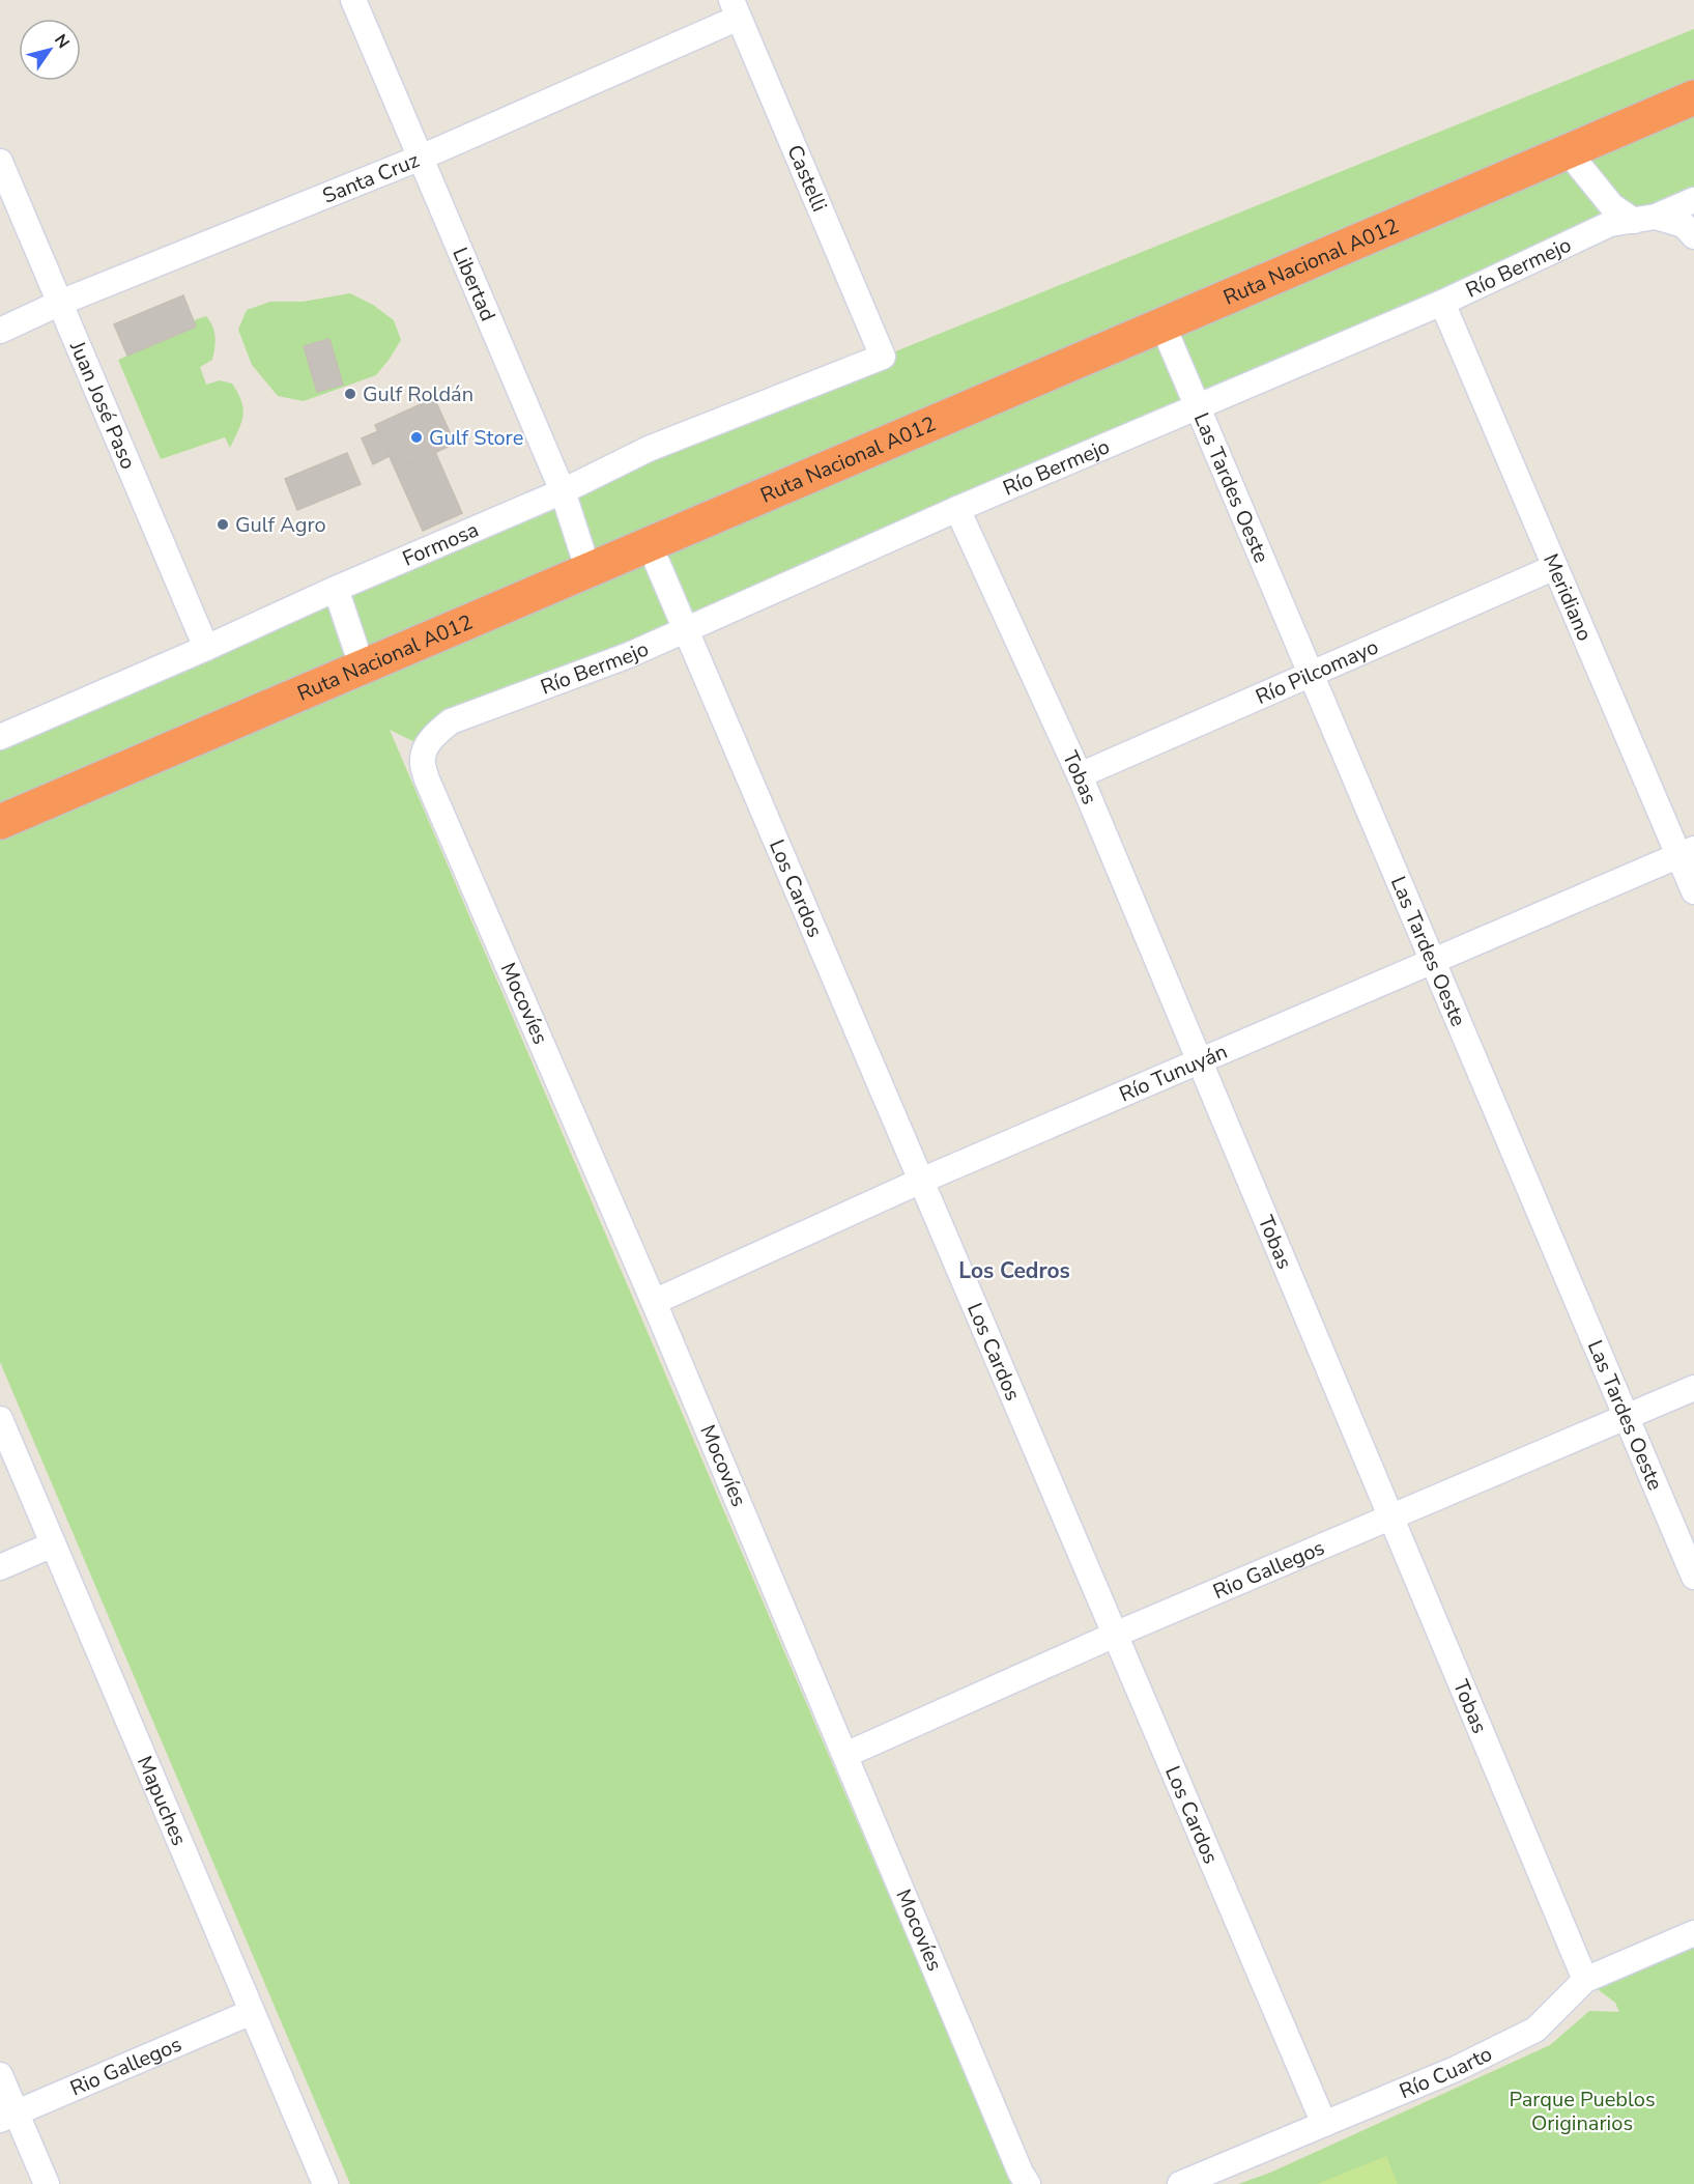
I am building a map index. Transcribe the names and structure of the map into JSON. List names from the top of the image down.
{
  "streets": {
    "highway": ["Ruta Nacional A012"],
    "street": [
      "Santa Cruz",
      "Castelli",
      "Río Bermejo",
      "Libertad",
      "Juan José Paso",
      "Las Tardes Oeste",
      "Formosa",
      "Meridiano",
      "Río Pilcomayo",
      "Tobas",
      "Los Cardos",
      "Mocovíes",
      "Río Tunuyán",
      "Rio Gallegos",
      "Mapuches",
      "Río Cuarto"
    ]
  },
  "crossings": [
    ["Santa Cruz", "Castelli"],
    ["Santa Cruz", "Libertad"],
    ["Santa Cruz", "Juan José Paso"],
    ["Castelli", "Formosa"],
    ["Ruta Nacional A012", "Libertad"],
    ["Ruta Nacional A012", "Las Tardes Oeste"],
    ["Ruta Nacional A012", "Los Cardos"],
    ["Río Bermejo", "Las Tardes Oeste"],
    ["Río Bermejo", "Meridiano"],
    ["Río Bermejo", "Tobas"],
    ["Río Bermejo", "Los Cardos"],
    ["Río Bermejo", "Mocovíes"],
    ["Libertad", "Formosa"],
    ["Juan José Paso", "Formosa"],
    ["Las Tardes Oeste", "Río Pilcomayo"],
    ["Las Tardes Oeste", "Río Tunuyán"],
    ["Las Tardes Oeste", "Rio Gallegos"],
    ["Meridiano", "Río Pilcomayo"],
    ["Meridiano", "Río Tunuyán"],
    ["Río Pilcomayo", "Tobas"],
    ["Tobas", "Río Tunuyán"],
    ["Tobas", "Rio Gallegos"],
    ["Tobas", "Río Cuarto"],
    ["Los Cardos", "Río Tunuyán"],
    ["Los Cardos", "Rio Gallegos"],
    ["Los Cardos", "Río Cuarto"],
    ["Mocovíes", "Río Tunuyán"],
    ["Mocovíes", "Rio Gallegos"],
    ["Rio Gallegos", "Mapuches"]
  ],
  "districts": ["Los Cedros"],
  "parks": ["Parque Pueblos Originarios"],
  "places": ["Gulf Roldán", "Gulf Store", "Gulf Agro"],
  "north": "top right"
}
